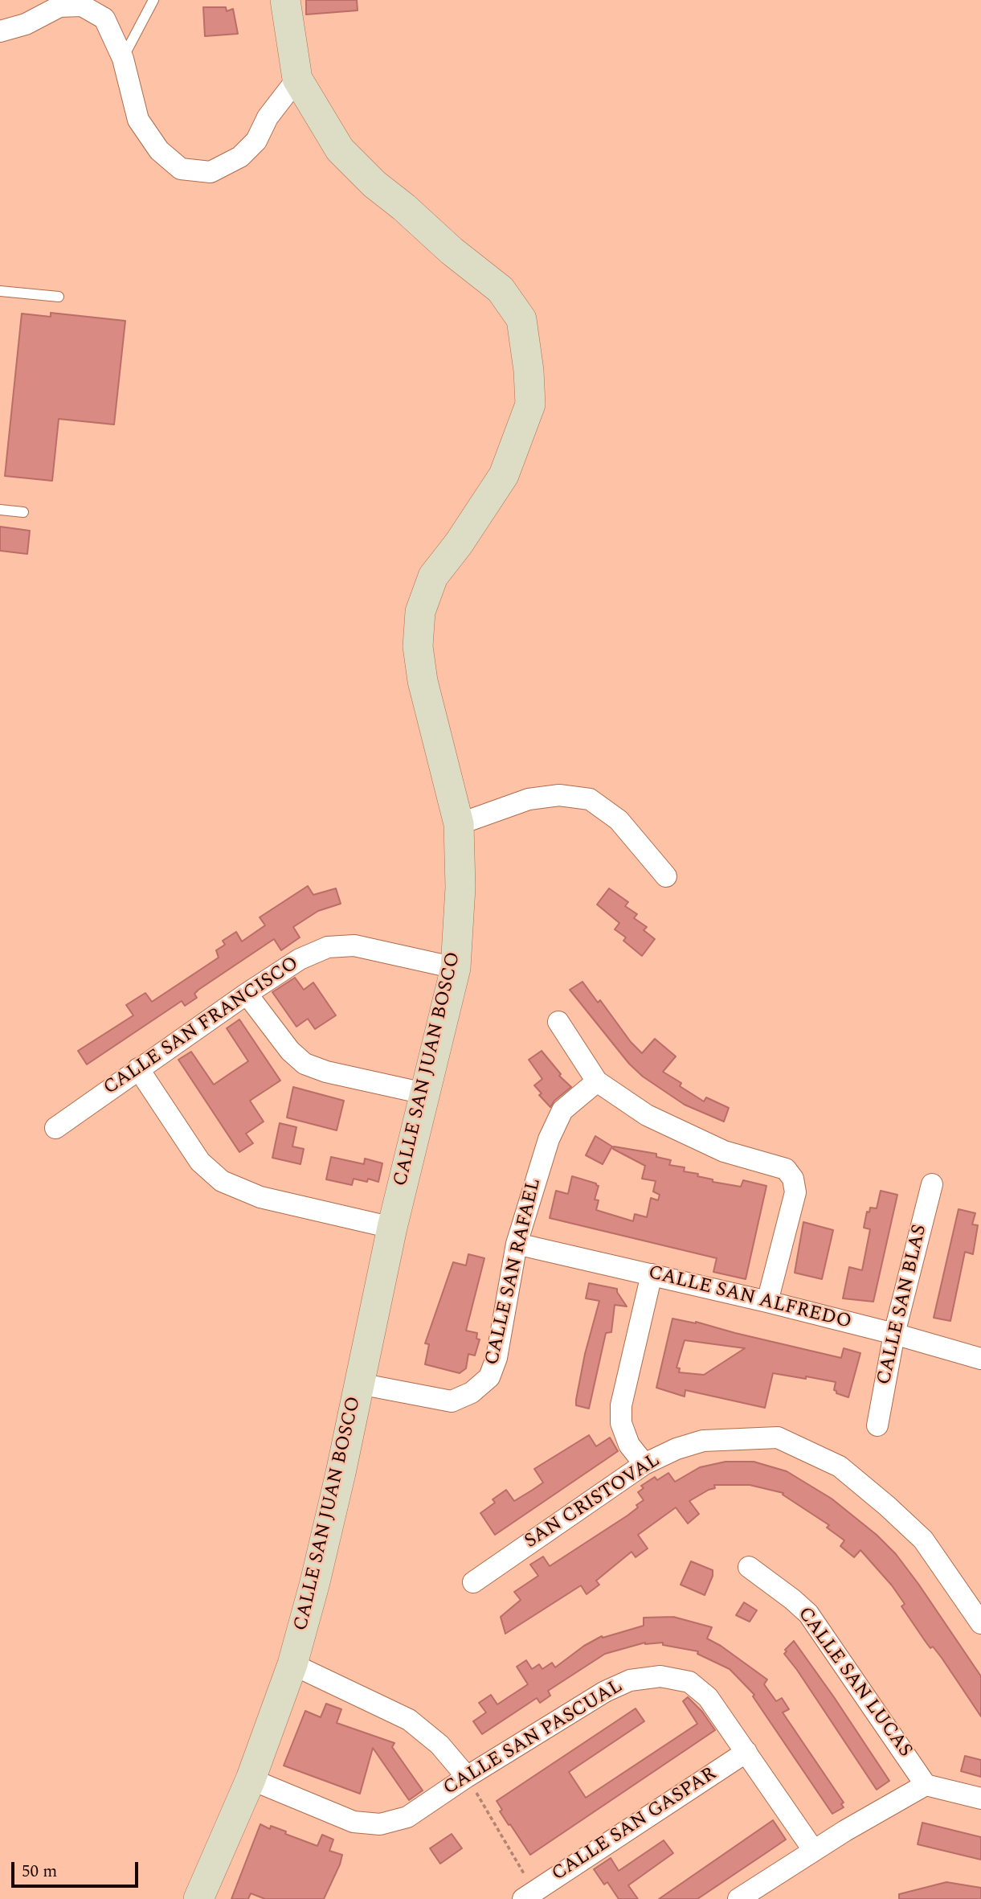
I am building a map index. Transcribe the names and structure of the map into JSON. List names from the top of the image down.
{
  "streets": {
    "street": [
      "CALLE SAN FRANCISCO",
      "CALLE SAN JUAN BOSCO",
      "CALLE SAN RAFAEL",
      "CALLE SAN ALFREDO",
      "CALLE SAN BLAS",
      "SAN CRISTOVAL",
      "CALLE SAN LUCAS",
      "CALLE SAN PASCUAL",
      "CALLE SAN GASPAR"
    ]
  },
  "crossings": [
    ["CALLE SAN FRANCISCO", "CALLE SAN JUAN BOSCO"],
    ["CALLE SAN JUAN BOSCO", "CALLE SAN RAFAEL"],
    ["CALLE SAN JUAN BOSCO", "CALLE SAN PASCUAL"],
    ["CALLE SAN RAFAEL", "CALLE SAN ALFREDO"],
    ["CALLE SAN ALFREDO", "CALLE SAN BLAS"],
    ["CALLE SAN PASCUAL", "CALLE SAN GASPAR"]
  ],
  "scale_bar": "50 m"
}
